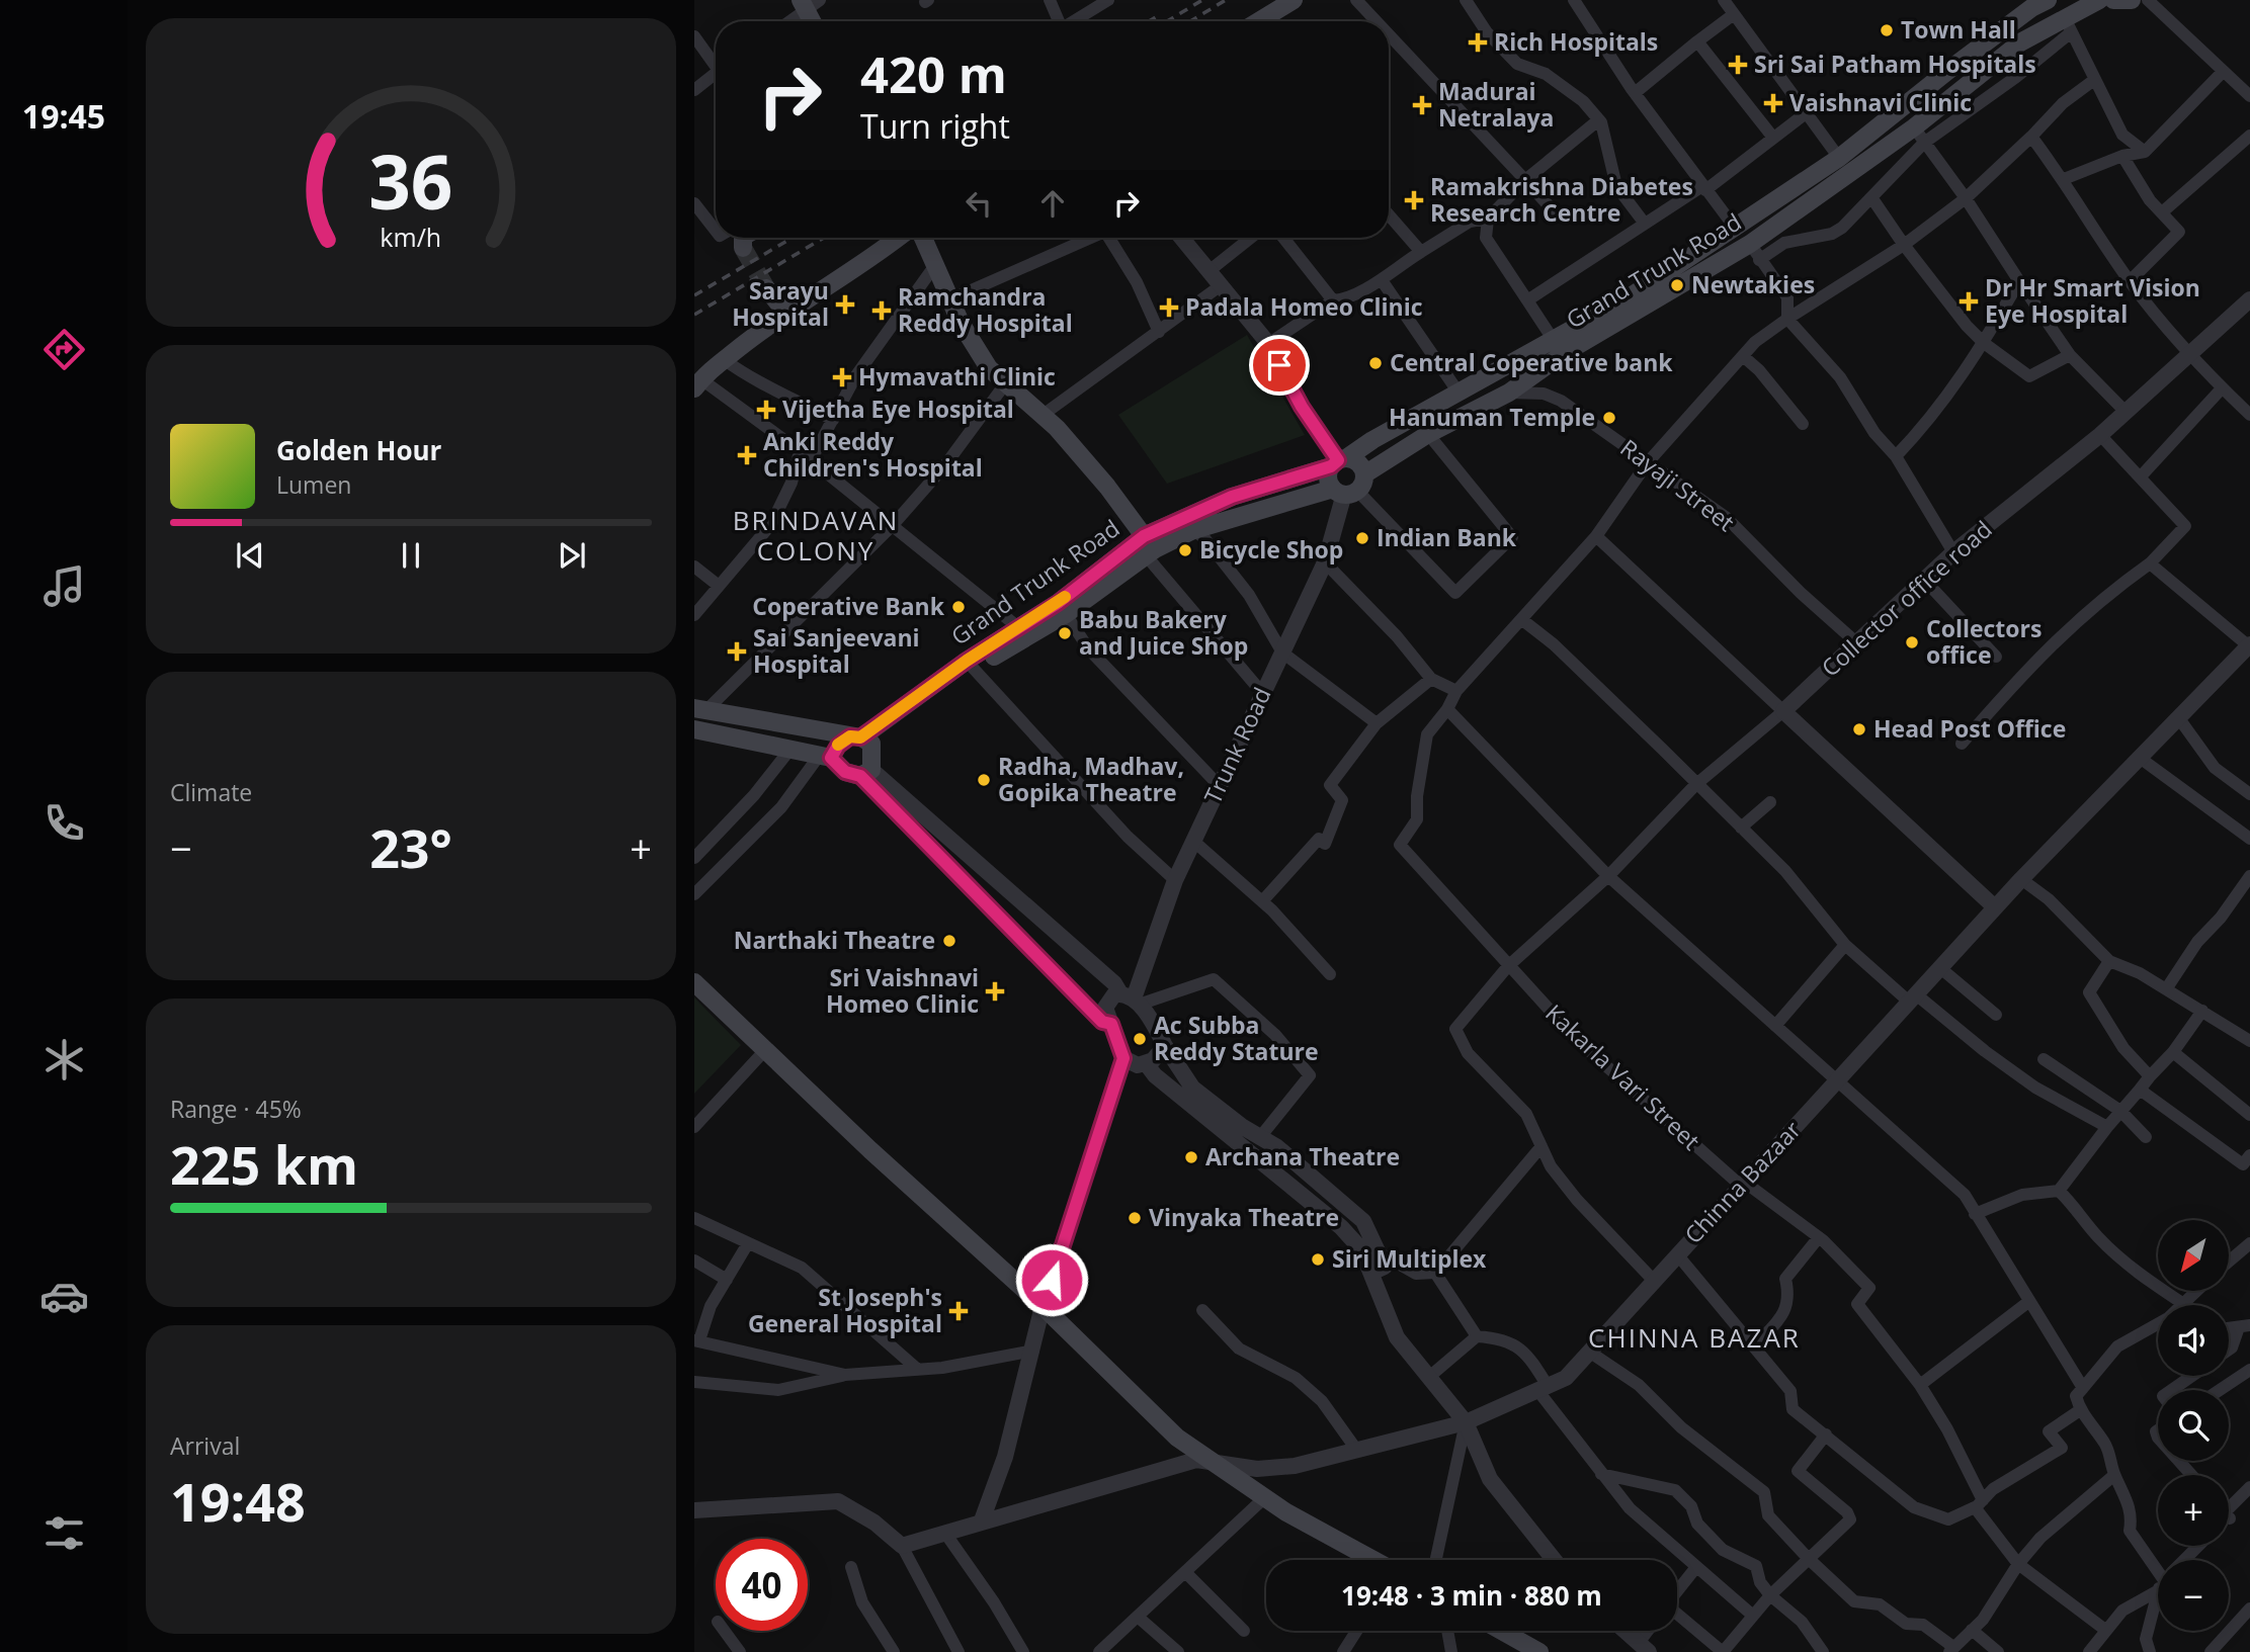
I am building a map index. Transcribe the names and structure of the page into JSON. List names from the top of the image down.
{
  "streets": {
    "main road": ["Grand Trunk Road"],
    "street": [
      "Rayaji Street",
      "Collector office road",
      "Trunk Road",
      "Kakarla Vari Street",
      "Chinna Bazaar"
    ]
  },
  "crossings": [
    ["Grand Trunk Road", "Rayaji Street"],
    ["Grand Trunk Road", "Trunk Road"],
    ["Rayaji Street", "Collector office road"],
    ["Kakarla Vari Street", "Chinna Bazaar"]
  ],
  "districts": ["BRINDAVAN COLONY", "CHINNA BAZAR"],
  "places": {
    "other": [
      "Town Hall",
      "Newtakies",
      "Central Coperative bank",
      "Hanuman Temple",
      "Indian Bank",
      "Bicycle Shop",
      "Coperative Bank",
      "Babu Bakery and Juice Shop",
      "Collectors office",
      "Head Post Office",
      "Radha, Madhav, Gopika Theatre",
      "Narthaki Theatre",
      "Ac Subba Reddy Stature",
      "Archana Theatre",
      "Vinyaka Theatre",
      "Siri Multiplex"
    ],
    "health": [
      "Rich Hospitals",
      "Sri Sai Patham Hospitals",
      "Vaishnavi Clinic",
      "Madurai Netralaya",
      "Ramakrishna Diabetes Research Centre",
      "Dr Hr Smart Vision Eye Hospital",
      "Sarayu Hospital",
      "Padala Homeo Clinic",
      "Ramchandra Reddy Hospital",
      "Hymavathi Clinic",
      "Vijetha Eye Hospital",
      "Anki Reddy Children's Hospital",
      "Sai Sanjeevani Hospital",
      "Sri Vaishnavi Homeo Clinic",
      "St Joseph's General Hospital"
    ]
  },
  "north": "bottom left",
  "page": {
    "tabs": "19:45",
    "turn": ["420 m", "Turn right"],
    "song": ["Golden Hour", "Lumen"],
    "tile": [
      "Climate",
      ["Range · 45%", "225 km"],
      ["Arrival", "19:48"]
    ],
    "heat": ["−", "23°", "+"],
    "map_buttons": ["+", "−"],
    "limit": "40",
    "trip": "19:48 · 3 min · 880 m",
    "gauge": ["36", "km/h"]
  }
}
